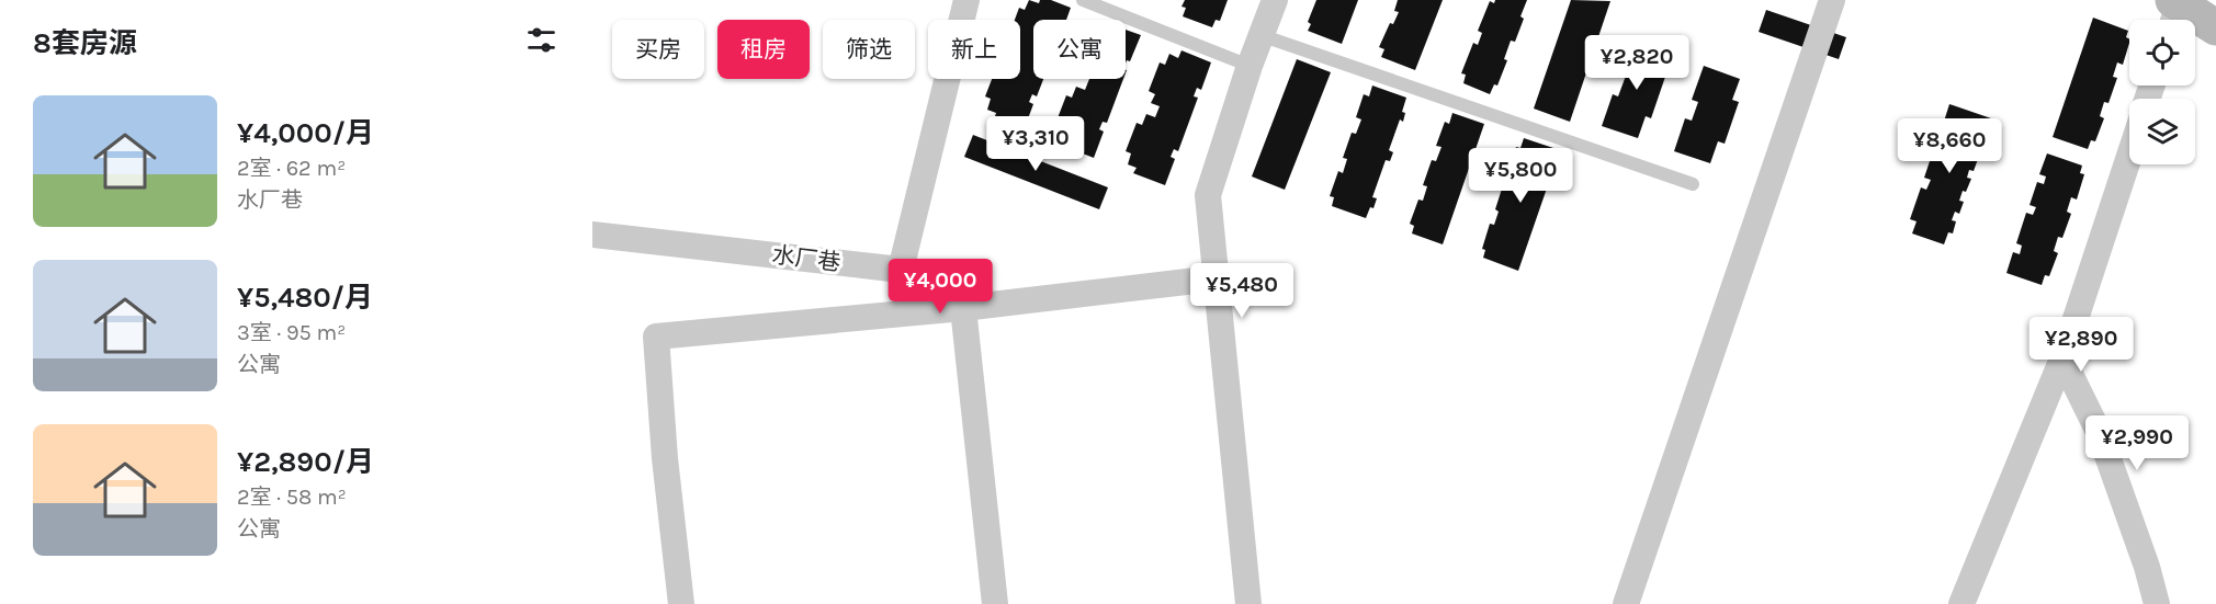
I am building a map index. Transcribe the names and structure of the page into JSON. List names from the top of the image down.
{
  "streets": {
    "street": ["水厂巷"]
  },
  "page": {
    "heading": "8套房源",
    "chip": [
      "买房",
      "租房",
      "筛选",
      "新上",
      "公寓"
    ],
    "price": [
      "¥2,820",
      "¥3,310",
      "¥8,660",
      "¥5,800",
      "¥4,000",
      "¥5,480",
      "¥2,890",
      "¥2,990"
    ],
    "list": [
      {
        "name": "¥4,000/月",
        "note": "2室 · 62 m² · 水厂巷"
      },
      {
        "name": "¥5,480/月",
        "note": "3室 · 95 m² · 公寓"
      },
      {
        "name": "¥2,890/月",
        "note": "2室 · 58 m² · 公寓"
      }
    ]
  }
}
